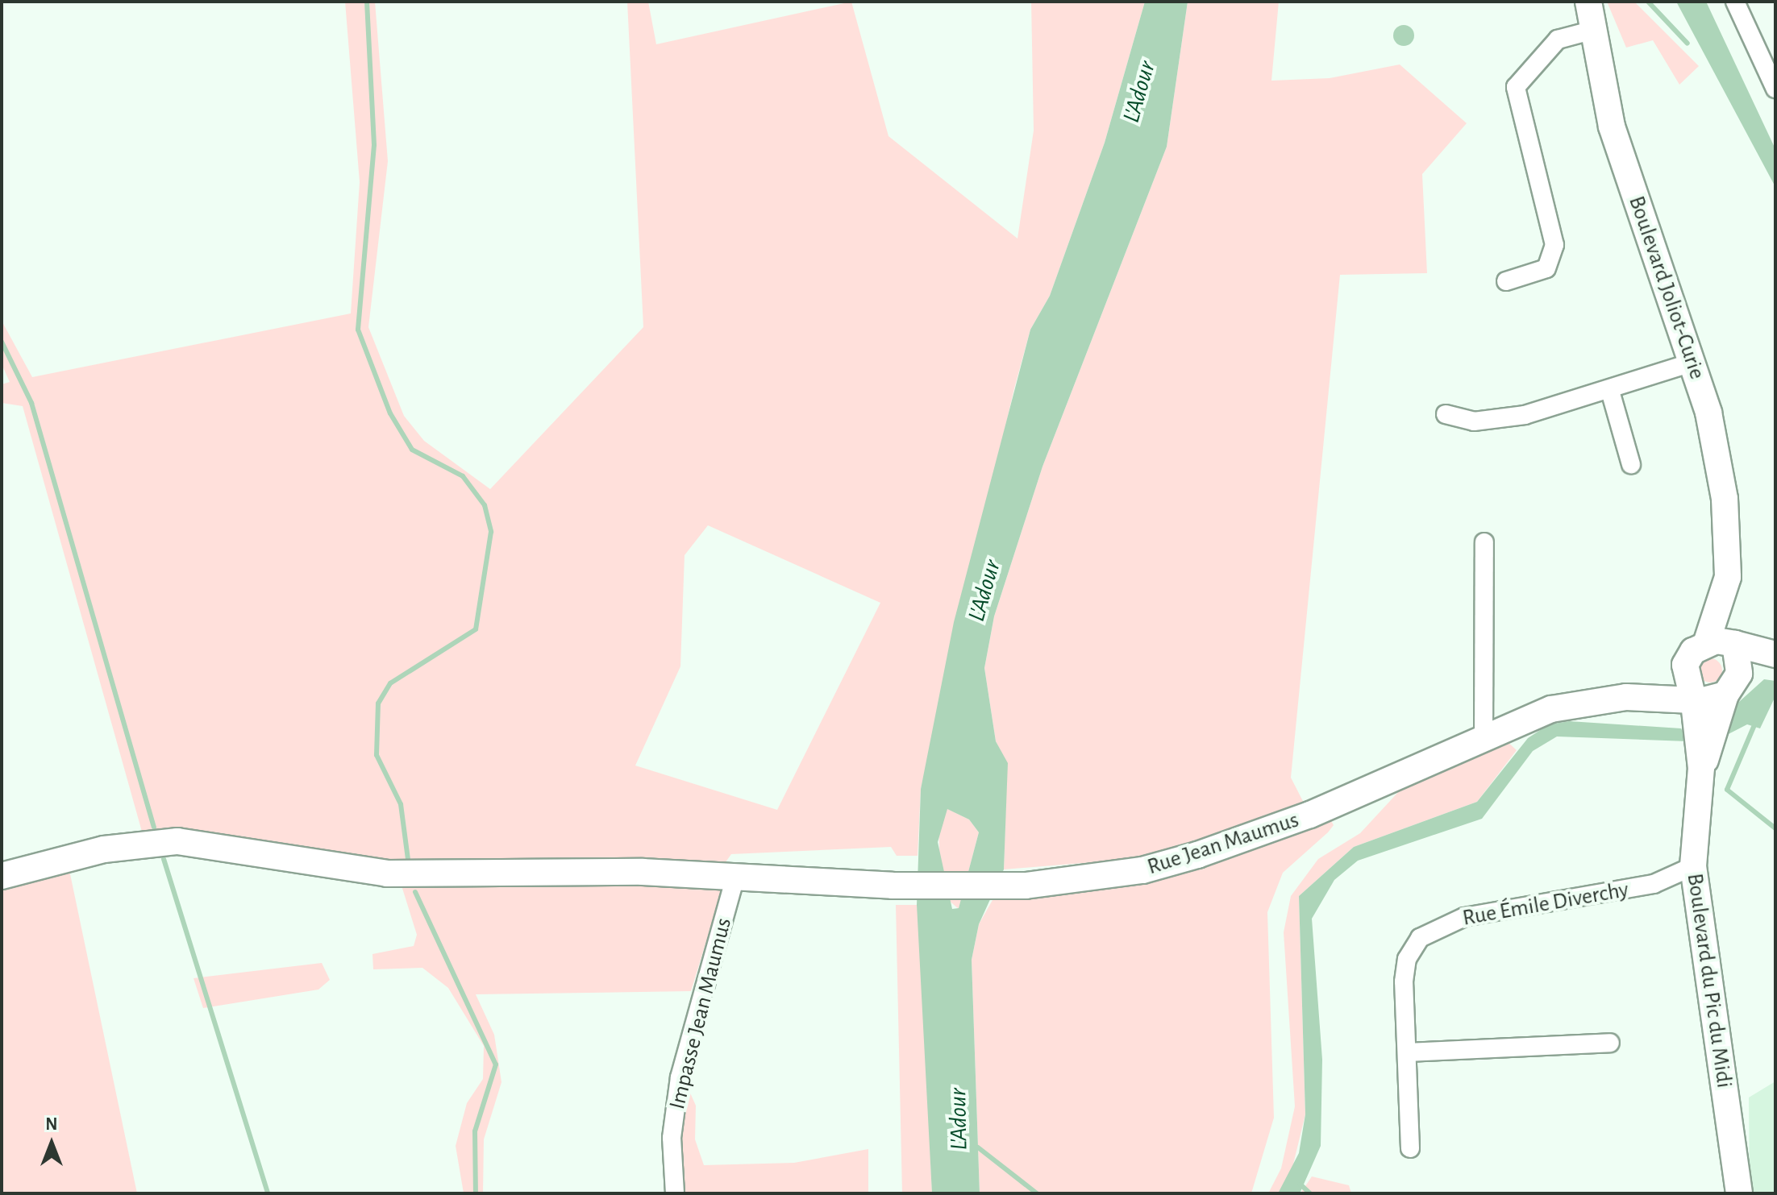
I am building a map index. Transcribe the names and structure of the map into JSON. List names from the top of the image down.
{
  "streets": {
    "main road": ["Boulevard Joliot-Curie", "Rue Jean Maumus", "Boulevard du Pic du Midi"],
    "street": ["Rue Émile Diverchy", "Impasse Jean Maumus"]
  },
  "crossings": [
    ["Rue Jean Maumus", "Impasse Jean Maumus"],
    ["Rue Émile Diverchy", "Boulevard du Pic du Midi"]
  ],
  "water": ["L'Adour"],
  "north": "top"
}
